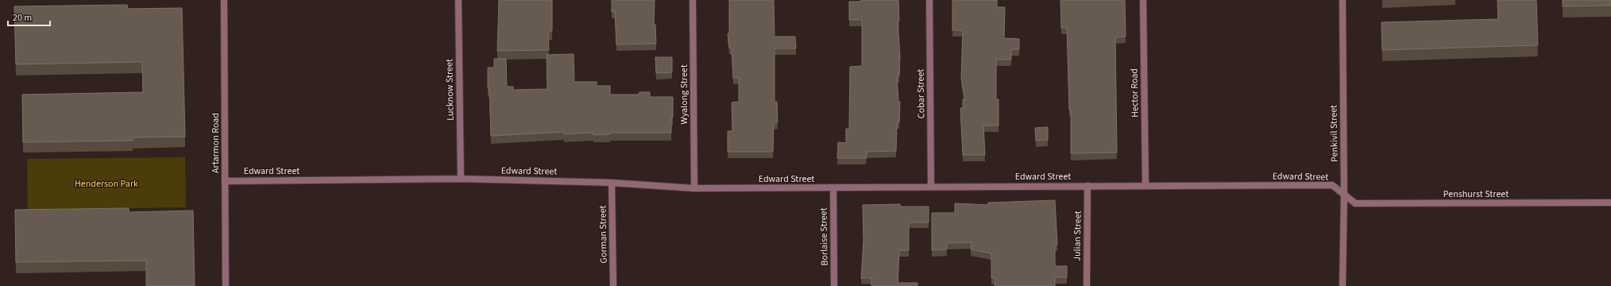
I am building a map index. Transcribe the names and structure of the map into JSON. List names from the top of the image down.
{
  "streets": {
    "street": [
      "Lucknow Street",
      "Hector Road",
      "Cobar Street",
      "Wyalong Street",
      "Penkivil Street",
      "Artarmon Road",
      "Edward Street",
      "Penshurst Street",
      "Gorman Street",
      "Julian Street",
      "Borlaise Street"
    ]
  },
  "crossings": [
    ["Lucknow Street", "Edward Street"],
    ["Hector Road", "Edward Street"],
    ["Cobar Street", "Edward Street"],
    ["Wyalong Street", "Edward Street"],
    ["Penkivil Street", "Edward Street"],
    ["Penkivil Street", "Penshurst Street"],
    ["Artarmon Road", "Edward Street"],
    ["Edward Street", "Penshurst Street"],
    ["Edward Street", "Gorman Street"],
    ["Edward Street", "Julian Street"],
    ["Edward Street", "Borlaise Street"]
  ],
  "parks": ["Henderson Park"],
  "scale_bar": "20 m"
}
